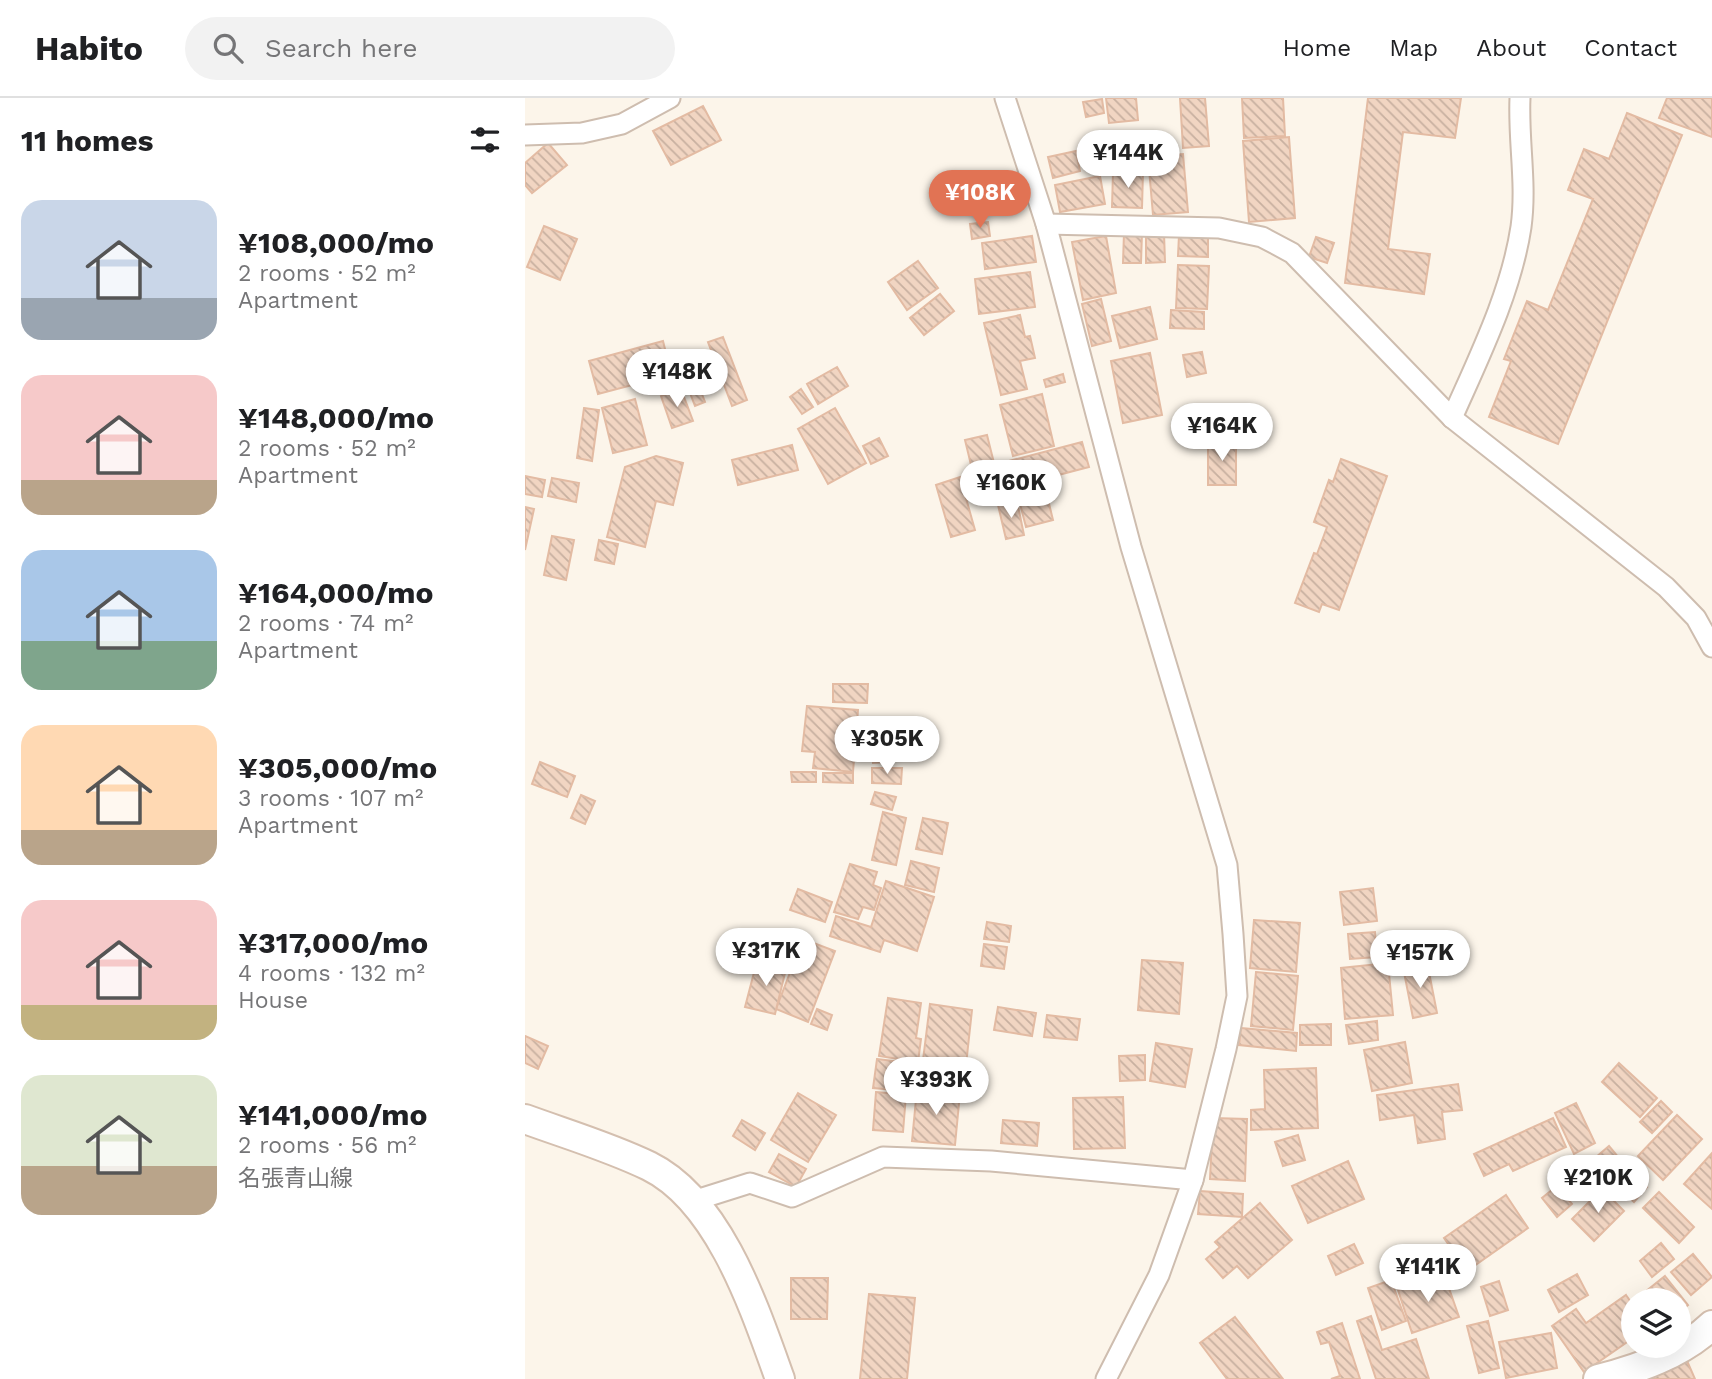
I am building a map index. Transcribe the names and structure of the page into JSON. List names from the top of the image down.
{
  "page": {
    "header": "Habito",
    "search": "Search here",
    "nav": [
      "Home",
      "Map",
      "About",
      "Contact"
    ],
    "heading": "11 homes",
    "price": [
      "¥144K",
      "¥108K",
      "¥148K",
      "¥164K",
      "¥160K",
      "¥305K",
      "¥317K",
      "¥157K",
      "¥393K",
      "¥210K",
      "¥141K"
    ],
    "list": [
      {
        "name": "¥108,000/mo",
        "note": "2 rooms · 52 m² · Apartment"
      },
      {
        "name": "¥148,000/mo",
        "note": "2 rooms · 52 m² · Apartment"
      },
      {
        "name": "¥164,000/mo",
        "note": "2 rooms · 74 m² · Apartment"
      },
      {
        "name": "¥305,000/mo",
        "note": "3 rooms · 107 m² · Apartment"
      },
      {
        "name": "¥317,000/mo",
        "note": "4 rooms · 132 m² · House"
      },
      {
        "name": "¥141,000/mo",
        "note": "2 rooms · 56 m² · 名張青山線"
      }
    ]
  }
}
